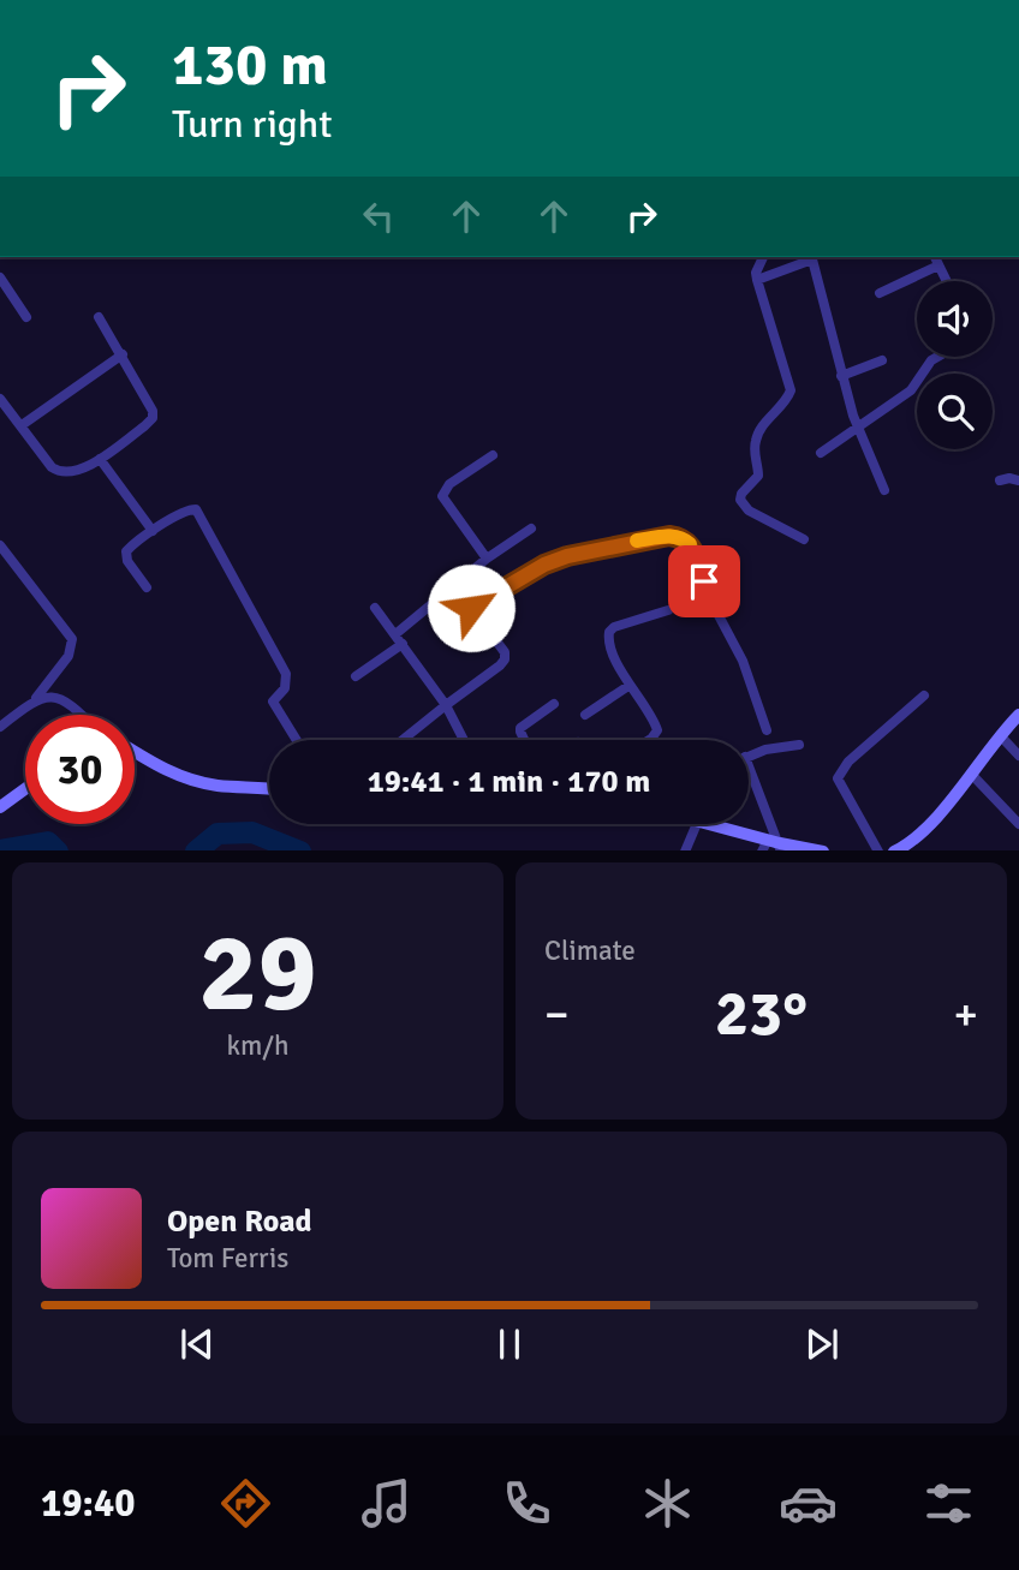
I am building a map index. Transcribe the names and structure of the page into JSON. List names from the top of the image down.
{
  "page": {
    "turn": ["130 m", "Turn right"],
    "limit": "30",
    "trip": "19:41 · 1 min · 170 m",
    "tile": [
      ["29", "km/h"],
      "Climate"
    ],
    "heat": ["−", "23°", "+"],
    "song": ["Open Road", "Tom Ferris"],
    "tabs": "19:40"
  }
}
